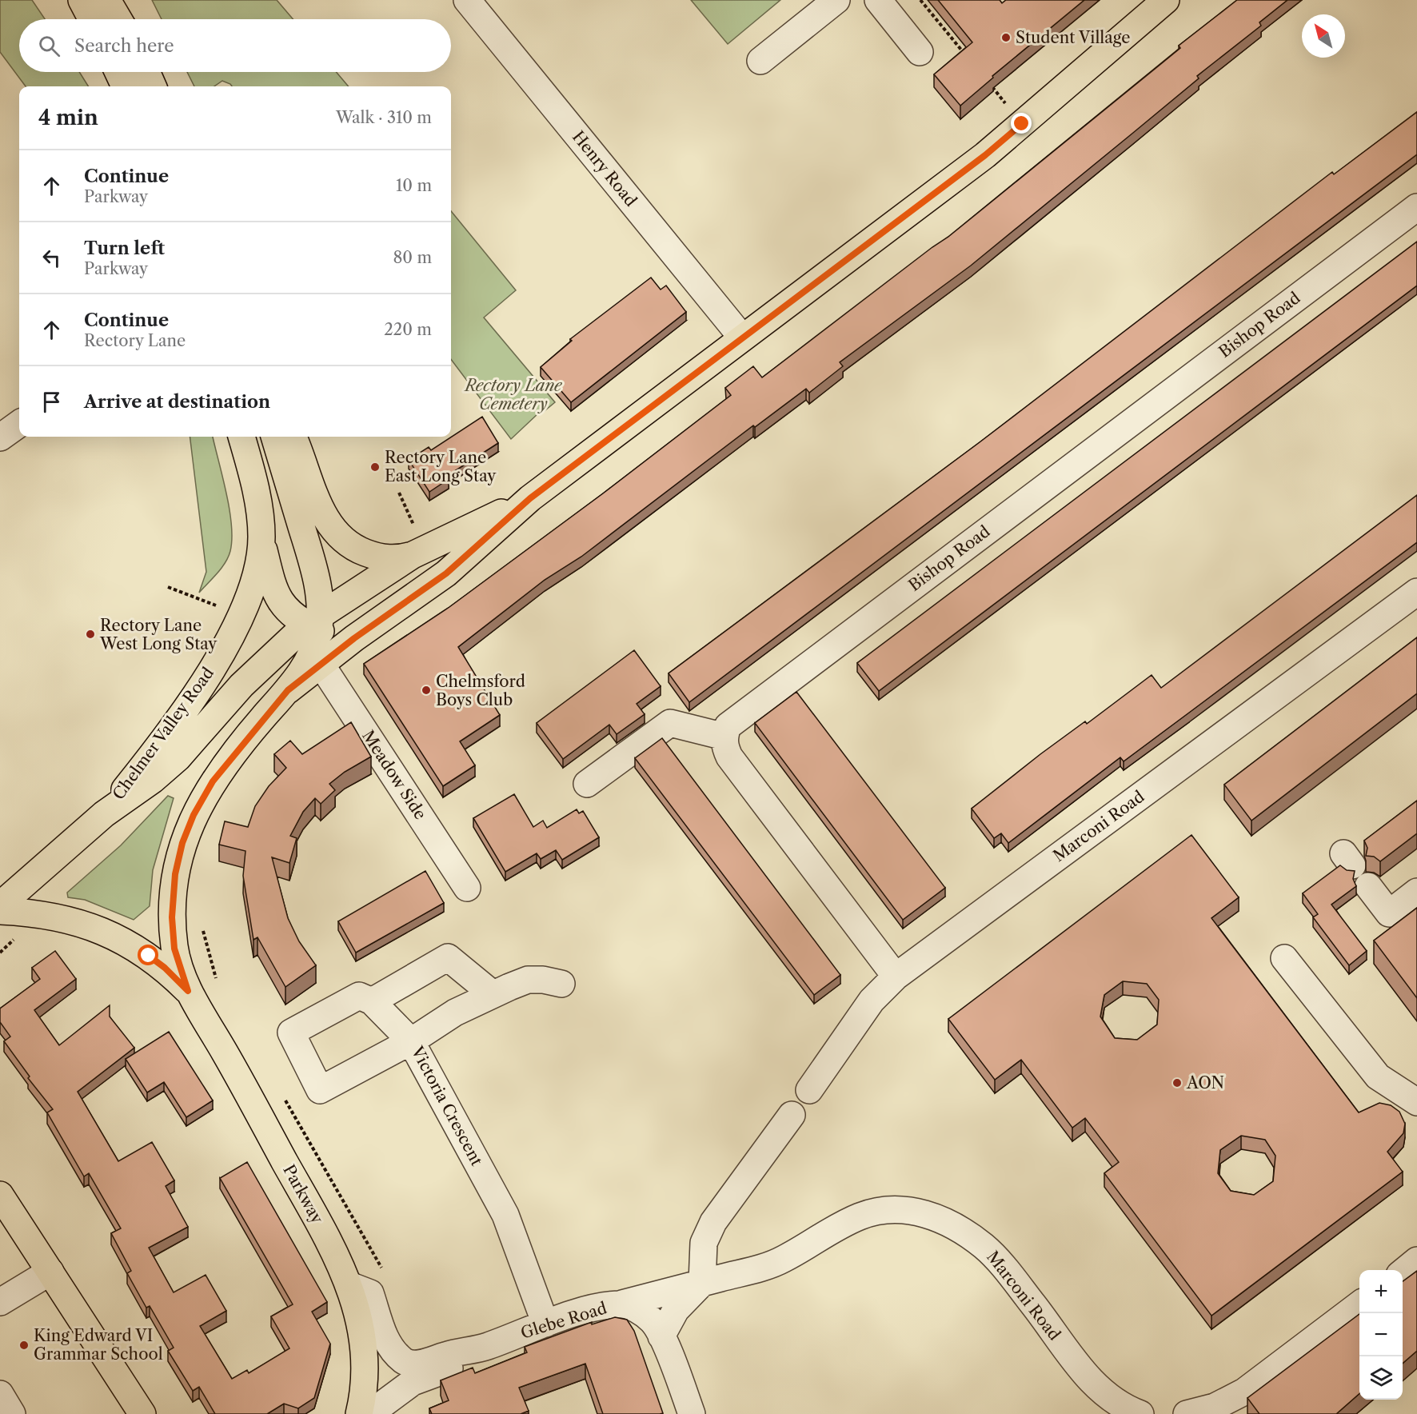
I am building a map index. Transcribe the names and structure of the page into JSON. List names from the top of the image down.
{
  "streets": {
    "main road": ["Chelmer Valley Road", "Parkway"],
    "street": [
      "Henry Road",
      "Bishop Road",
      "Meadow Side",
      "Marconi Road",
      "Victoria Crescent",
      "Glebe Road"
    ]
  },
  "crossings": [
    ["Marconi Road", "Glebe Road"],
    ["Victoria Crescent", "Glebe Road"],
    ["Parkway", "Glebe Road"]
  ],
  "parks": ["Rectory Lane Cemetery"],
  "places": [
    "Student Village",
    "Rectory Lane East Long Stay",
    "Rectory Lane West Long Stay",
    "Chelmsford Boys Club",
    "AON",
    "King Edward VI Grammar School"
  ],
  "north": "top left",
  "page": {
    "search": "Search here",
    "heading": ["4 min", "Walk · 310 m"],
    "list": [
      ["Continue", "Parkway", "10 m"],
      ["Turn left", "Parkway", "80 m"],
      ["Continue", "Rectory Lane", "220 m"],
      "Arrive at destination"
    ],
    "map_buttons": ["+", "−"]
  }
}
